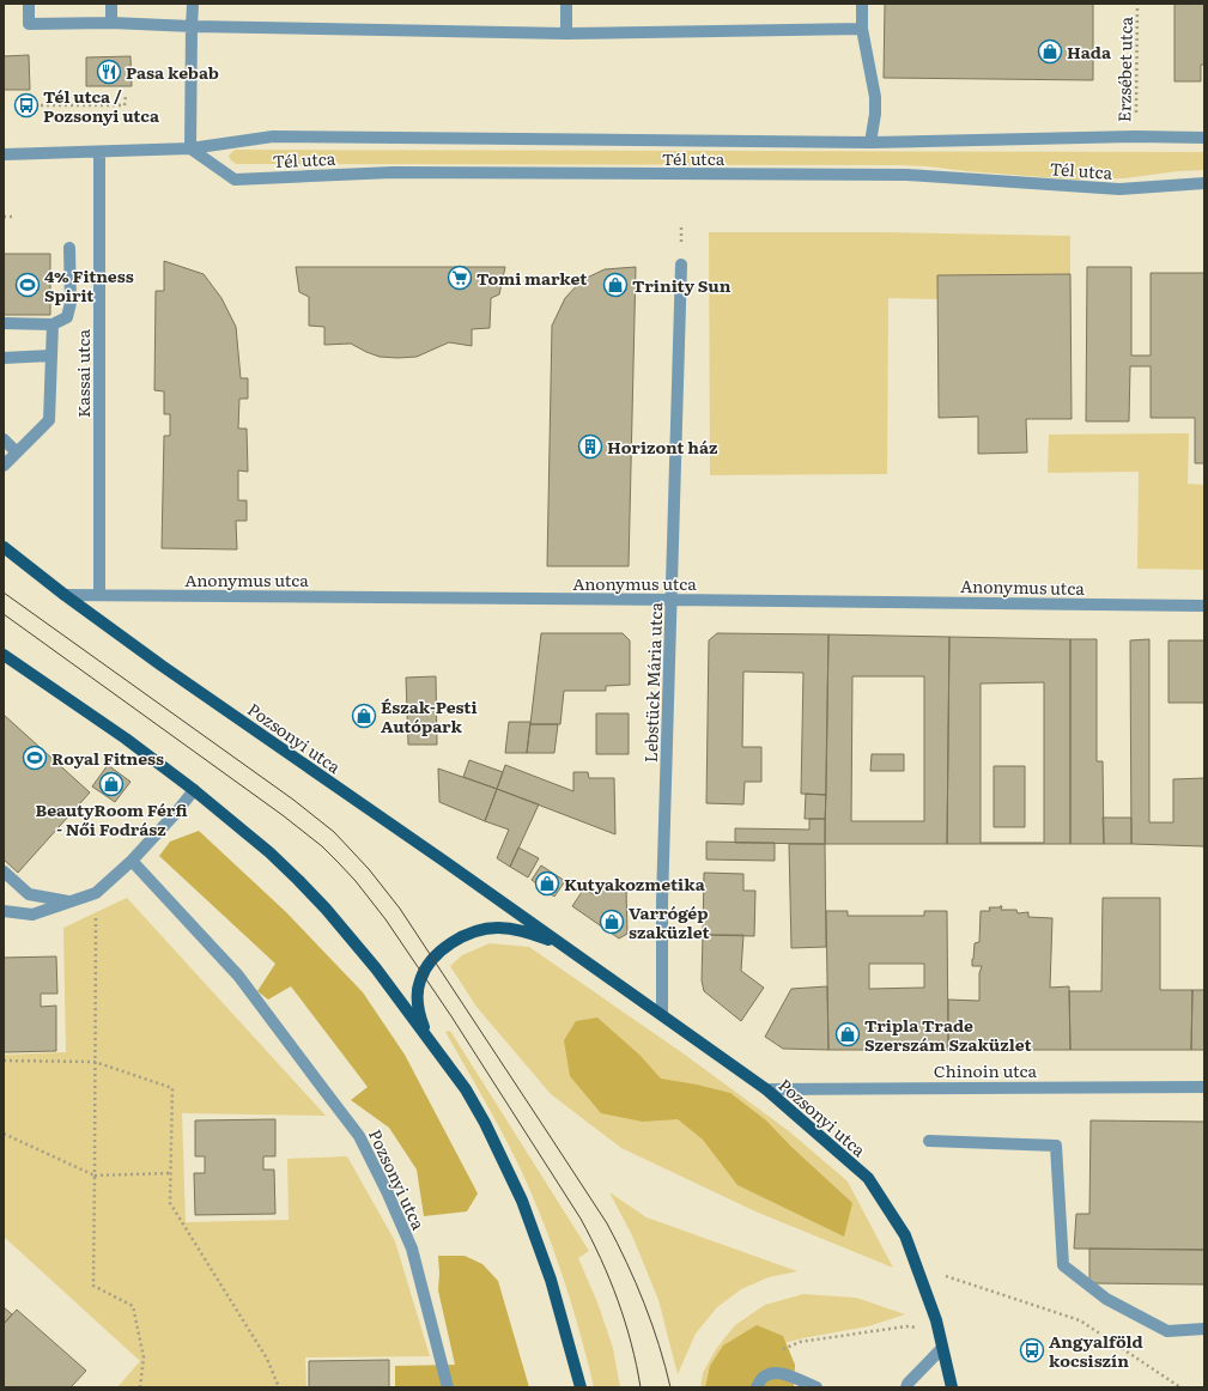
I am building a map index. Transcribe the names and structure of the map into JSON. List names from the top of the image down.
{
  "streets": {
    "main road": ["Pozsonyi utca"],
    "street": [
      "Tél utca",
      "Kassai utca",
      "Anonymus utca",
      "Lebstück Mária utca",
      "Chinoin utca"
    ],
    "path": ["Erzsébet utca"]
  },
  "crossings": [
    ["Erzsébet utca", "Tél utca"],
    ["Tél utca", "Kassai utca"],
    ["Kassai utca", "Anonymus utca"],
    ["Anonymus utca", "Lebstück Mária utca"],
    ["Anonymus utca", "Pozsonyi utca"],
    ["Lebstück Mária utca", "Pozsonyi utca"],
    ["Pozsonyi utca", "Chinoin utca"]
  ],
  "places": {
    "shop": [
      "Hada",
      "Trinity Sun",
      "Észak-Pesti Autópark",
      "BeautyRoom Férfi - Női Fodrász",
      "Kutyakozmetika",
      "Varrógép szaküzlet",
      "Tripla Trade Szerszám Szaküzlet"
    ],
    "restaurant": ["Pasa kebab"],
    "bus stop": ["Tél utca / Pozsonyi utca", "Angyalföld kocsiszín"],
    "supermarket": ["Tomi market"],
    "sports": ["4% Fitness Spirit", "Royal Fitness"],
    "building": ["Horizont ház"]
  }
}
